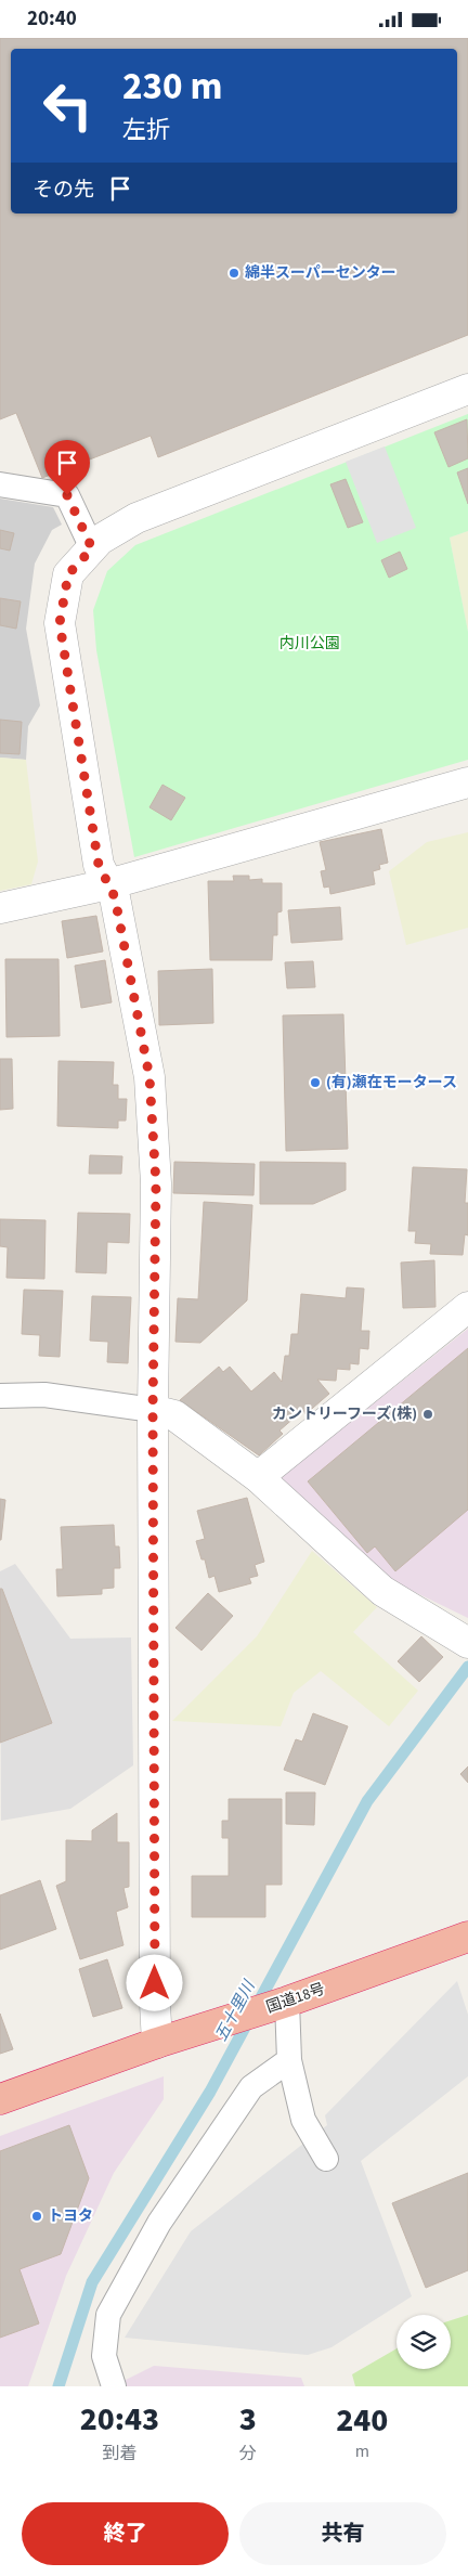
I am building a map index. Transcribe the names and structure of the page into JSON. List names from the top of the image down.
{
  "streets": {
    "highway": ["国道18号"]
  },
  "water": ["五十里川"],
  "parks": ["内川公園"],
  "places": [
    "綿半スーパーセンター",
    "(有)瀬在モータース",
    "カントリーフーズ(株)",
    "トヨタ"
  ],
  "page": {
    "status": "20:40",
    "turn": ["230 m", "左折"],
    "then": "その先",
    "eta": [
      "20:43",
      "到着",
      "3",
      "分",
      "240",
      "m"
    ],
    "buttons": ["終了", "共有"]
  }
}
